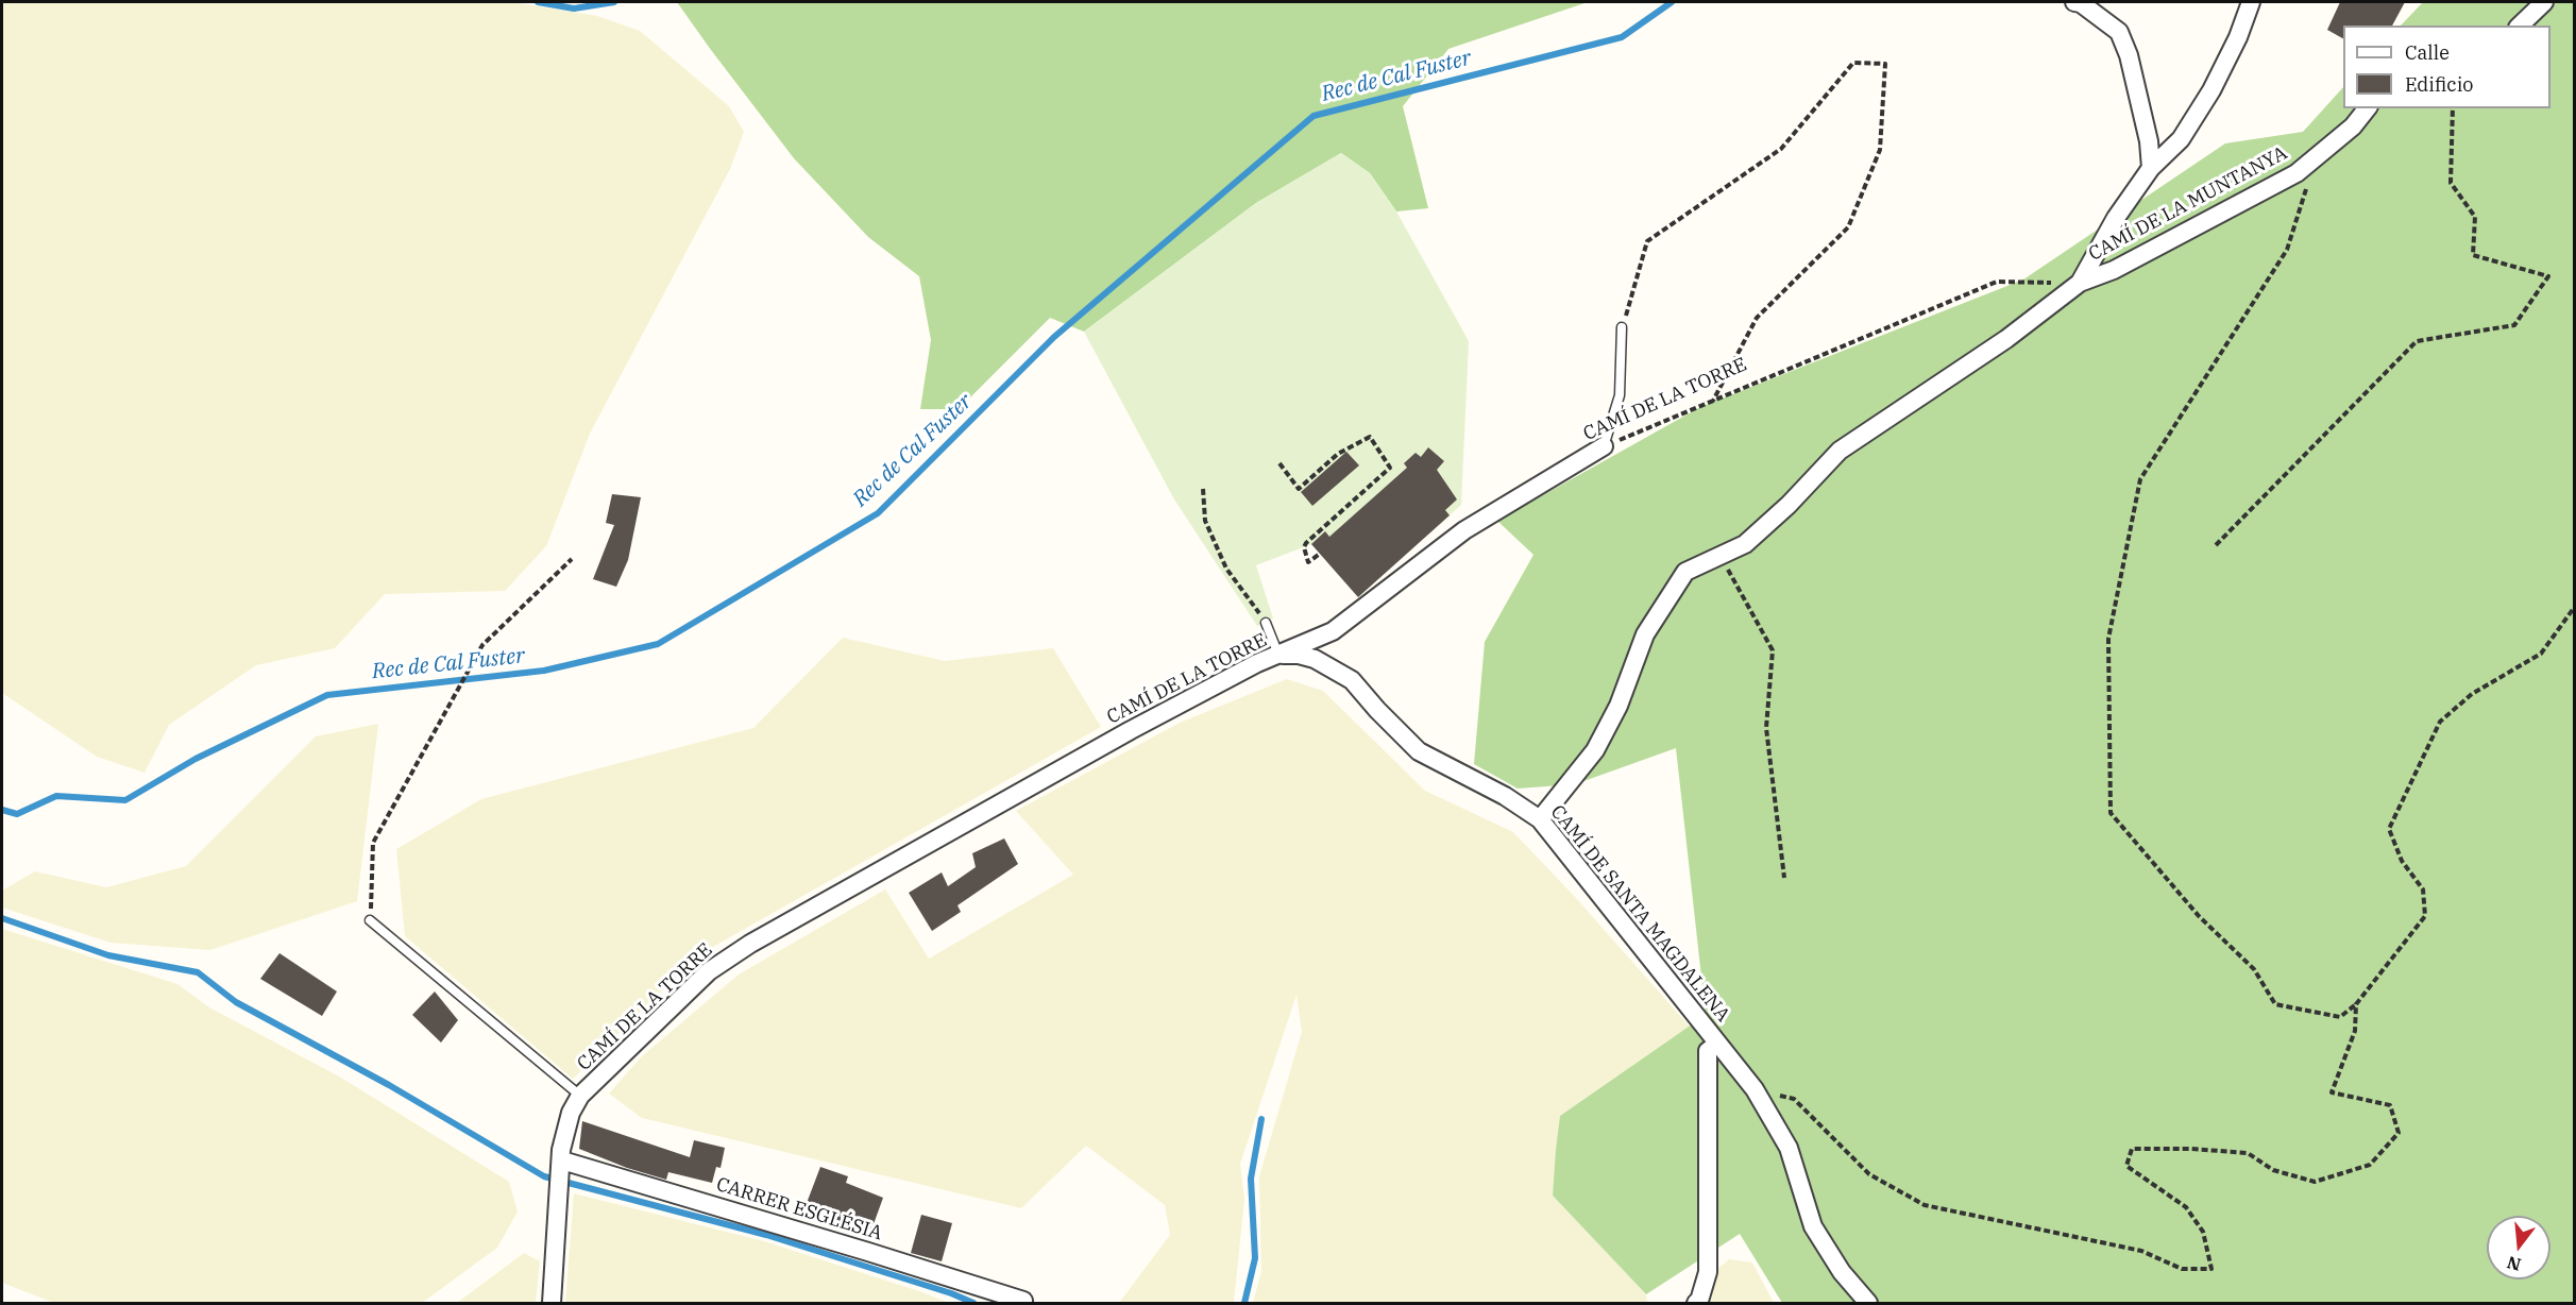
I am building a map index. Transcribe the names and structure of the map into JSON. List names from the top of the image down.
{
  "streets": {
    "street": [
      "CAMÍ DE LA MUNTANYA",
      "CAMÍ DE LA TORRE",
      "CAMÍ DE SANTA MAGDALENA",
      "CARRER ESGLÉSIA"
    ]
  },
  "crossings": [
    ["CAMÍ DE LA MUNTANYA", "CAMÍ DE LA TORRE"],
    ["CAMÍ DE LA TORRE", "CAMÍ DE SANTA MAGDALENA"],
    ["CAMÍ DE LA TORRE", "CARRER ESGLÉSIA"]
  ],
  "water": ["Rec de Cal Fuster"],
  "legend": ["Calle", "Edificio"],
  "north": "bottom"
}
